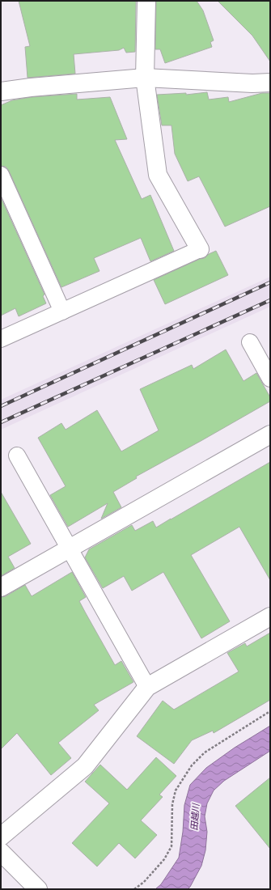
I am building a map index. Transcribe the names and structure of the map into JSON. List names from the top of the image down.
{
  "water": ["田越川"]
}
